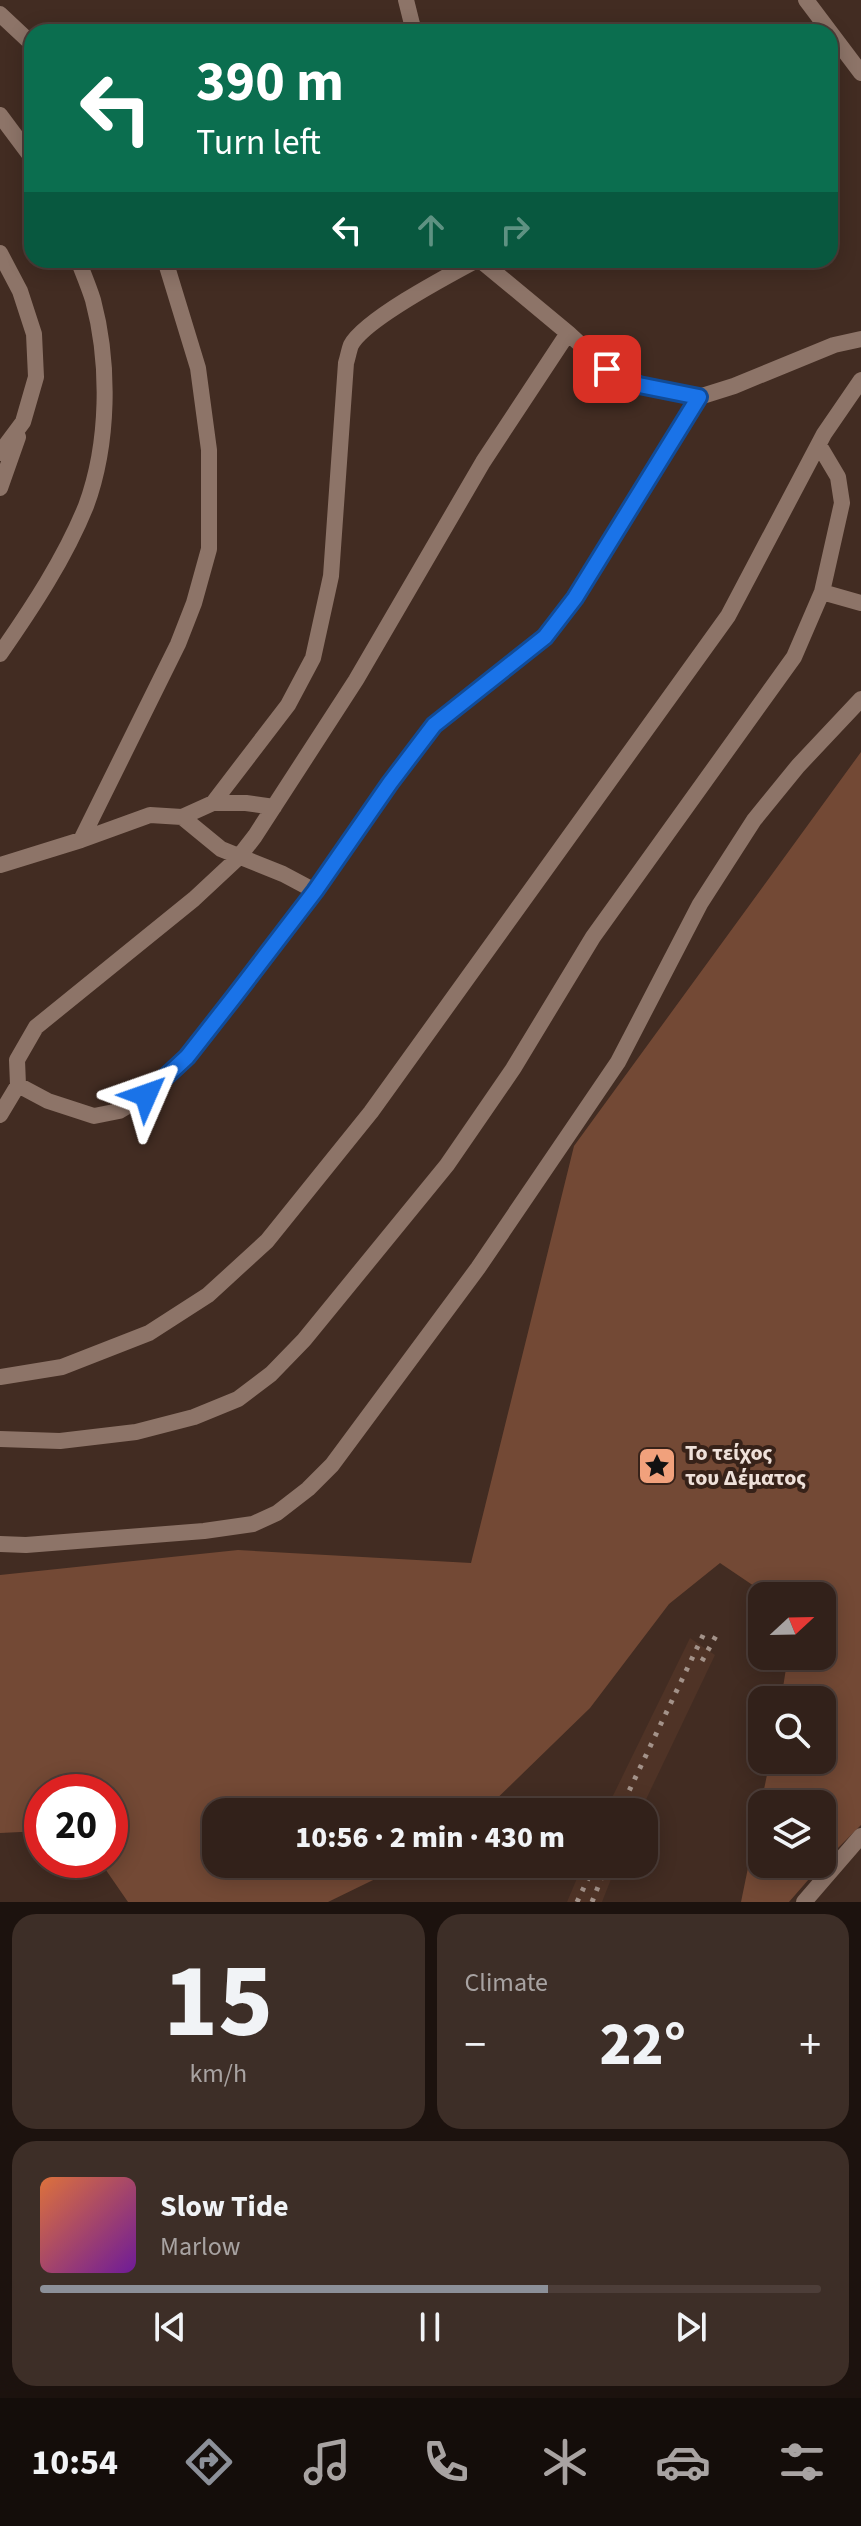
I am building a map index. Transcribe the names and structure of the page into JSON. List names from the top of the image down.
{
  "places": {
    "place": ["Το τείχος του Δέματος"]
  },
  "north": "right",
  "page": {
    "turn": ["390 m", "Turn left"],
    "limit": "20",
    "trip": "10:56 · 2 min · 430 m",
    "tile": [
      ["15", "km/h"],
      "Climate"
    ],
    "heat": ["−", "22°", "+"],
    "song": ["Slow Tide", "Marlow"],
    "tabs": "10:54"
  }
}
